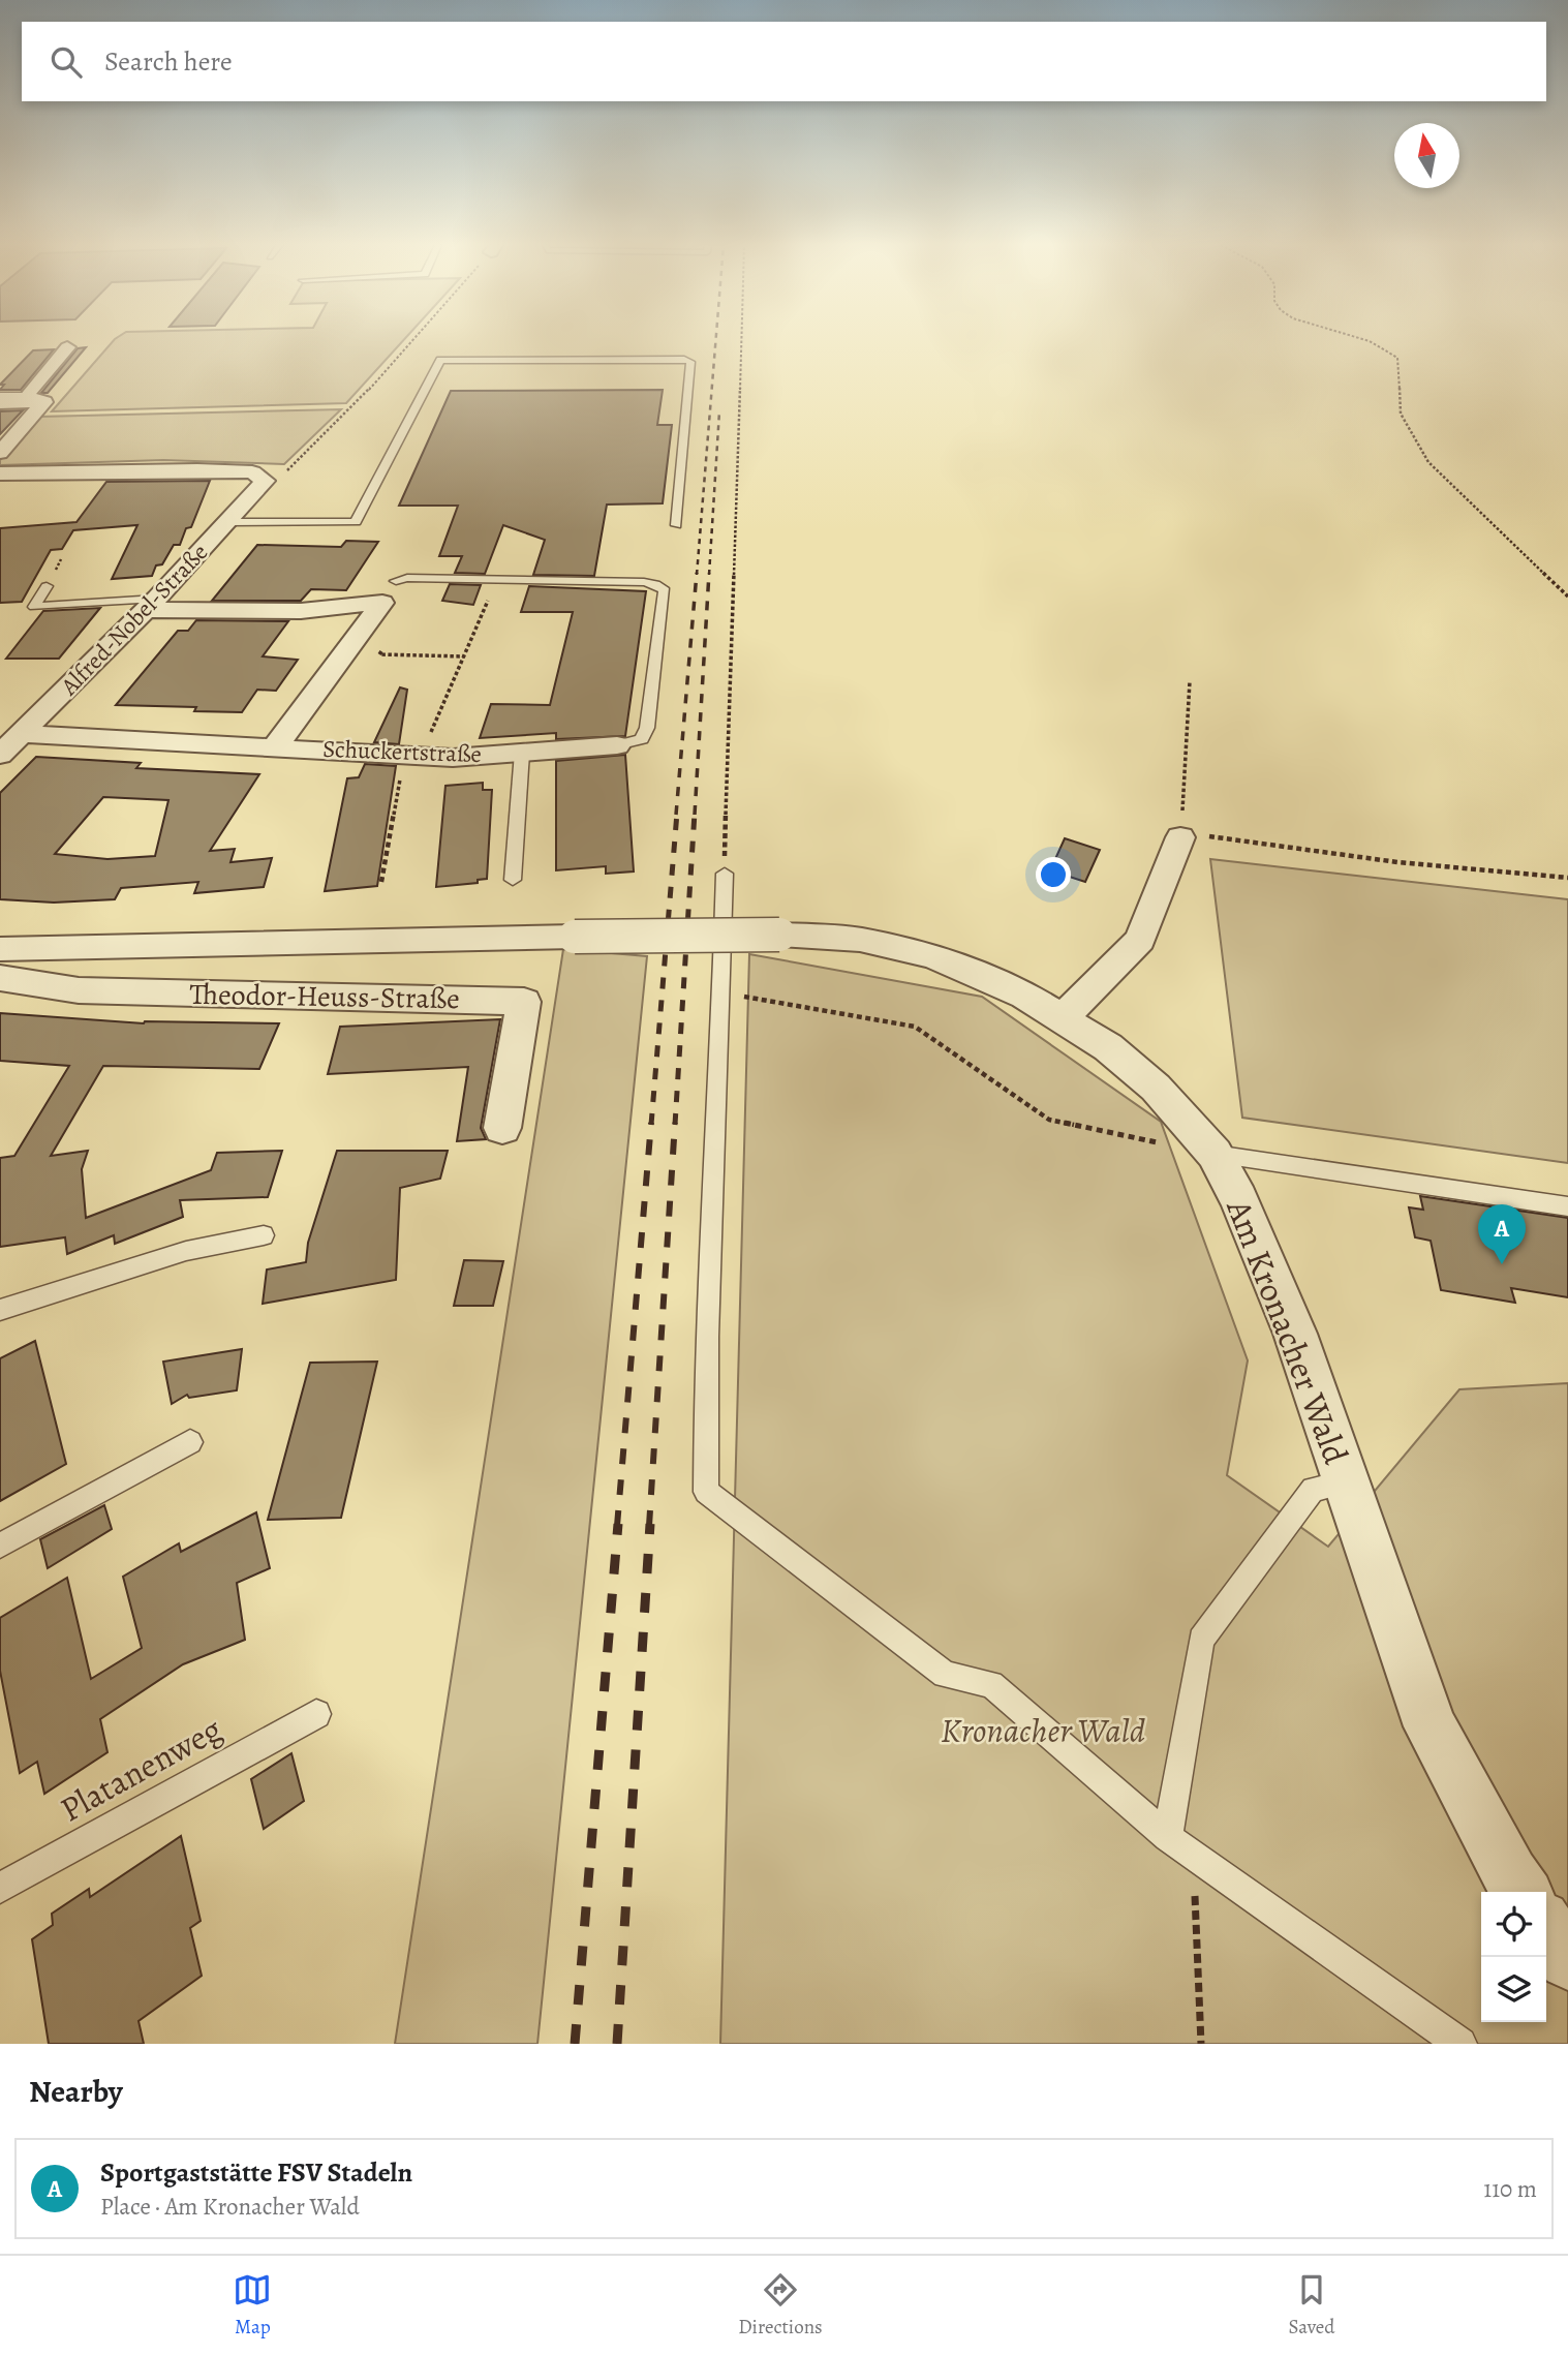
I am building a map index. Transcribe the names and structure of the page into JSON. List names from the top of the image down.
{
  "streets": {
    "street": [
      "Alfred-Nobel-Straße",
      "Schuckertstraße",
      "Theodor-Heuss-Straße",
      "Am Kronacher Wald"
    ],
    "lane": ["Platanenweg"]
  },
  "crossings": [
    ["Alfred-Nobel-Straße", "Schuckertstraße"],
    ["Theodor-Heuss-Straße", "Am Kronacher Wald"]
  ],
  "parks": ["Kronacher Wald"],
  "north": "top",
  "page": {
    "search": "Search here",
    "pins": "A",
    "heading": "Nearby",
    "list": [
      {
        "mark": "A",
        "name": "Sportgaststätte FSV Stadeln",
        "note": "Place · Am Kronacher Wald",
        "value": "110 m"
      }
    ],
    "nav": ["Map", "Directions", "Saved"]
  }
}
